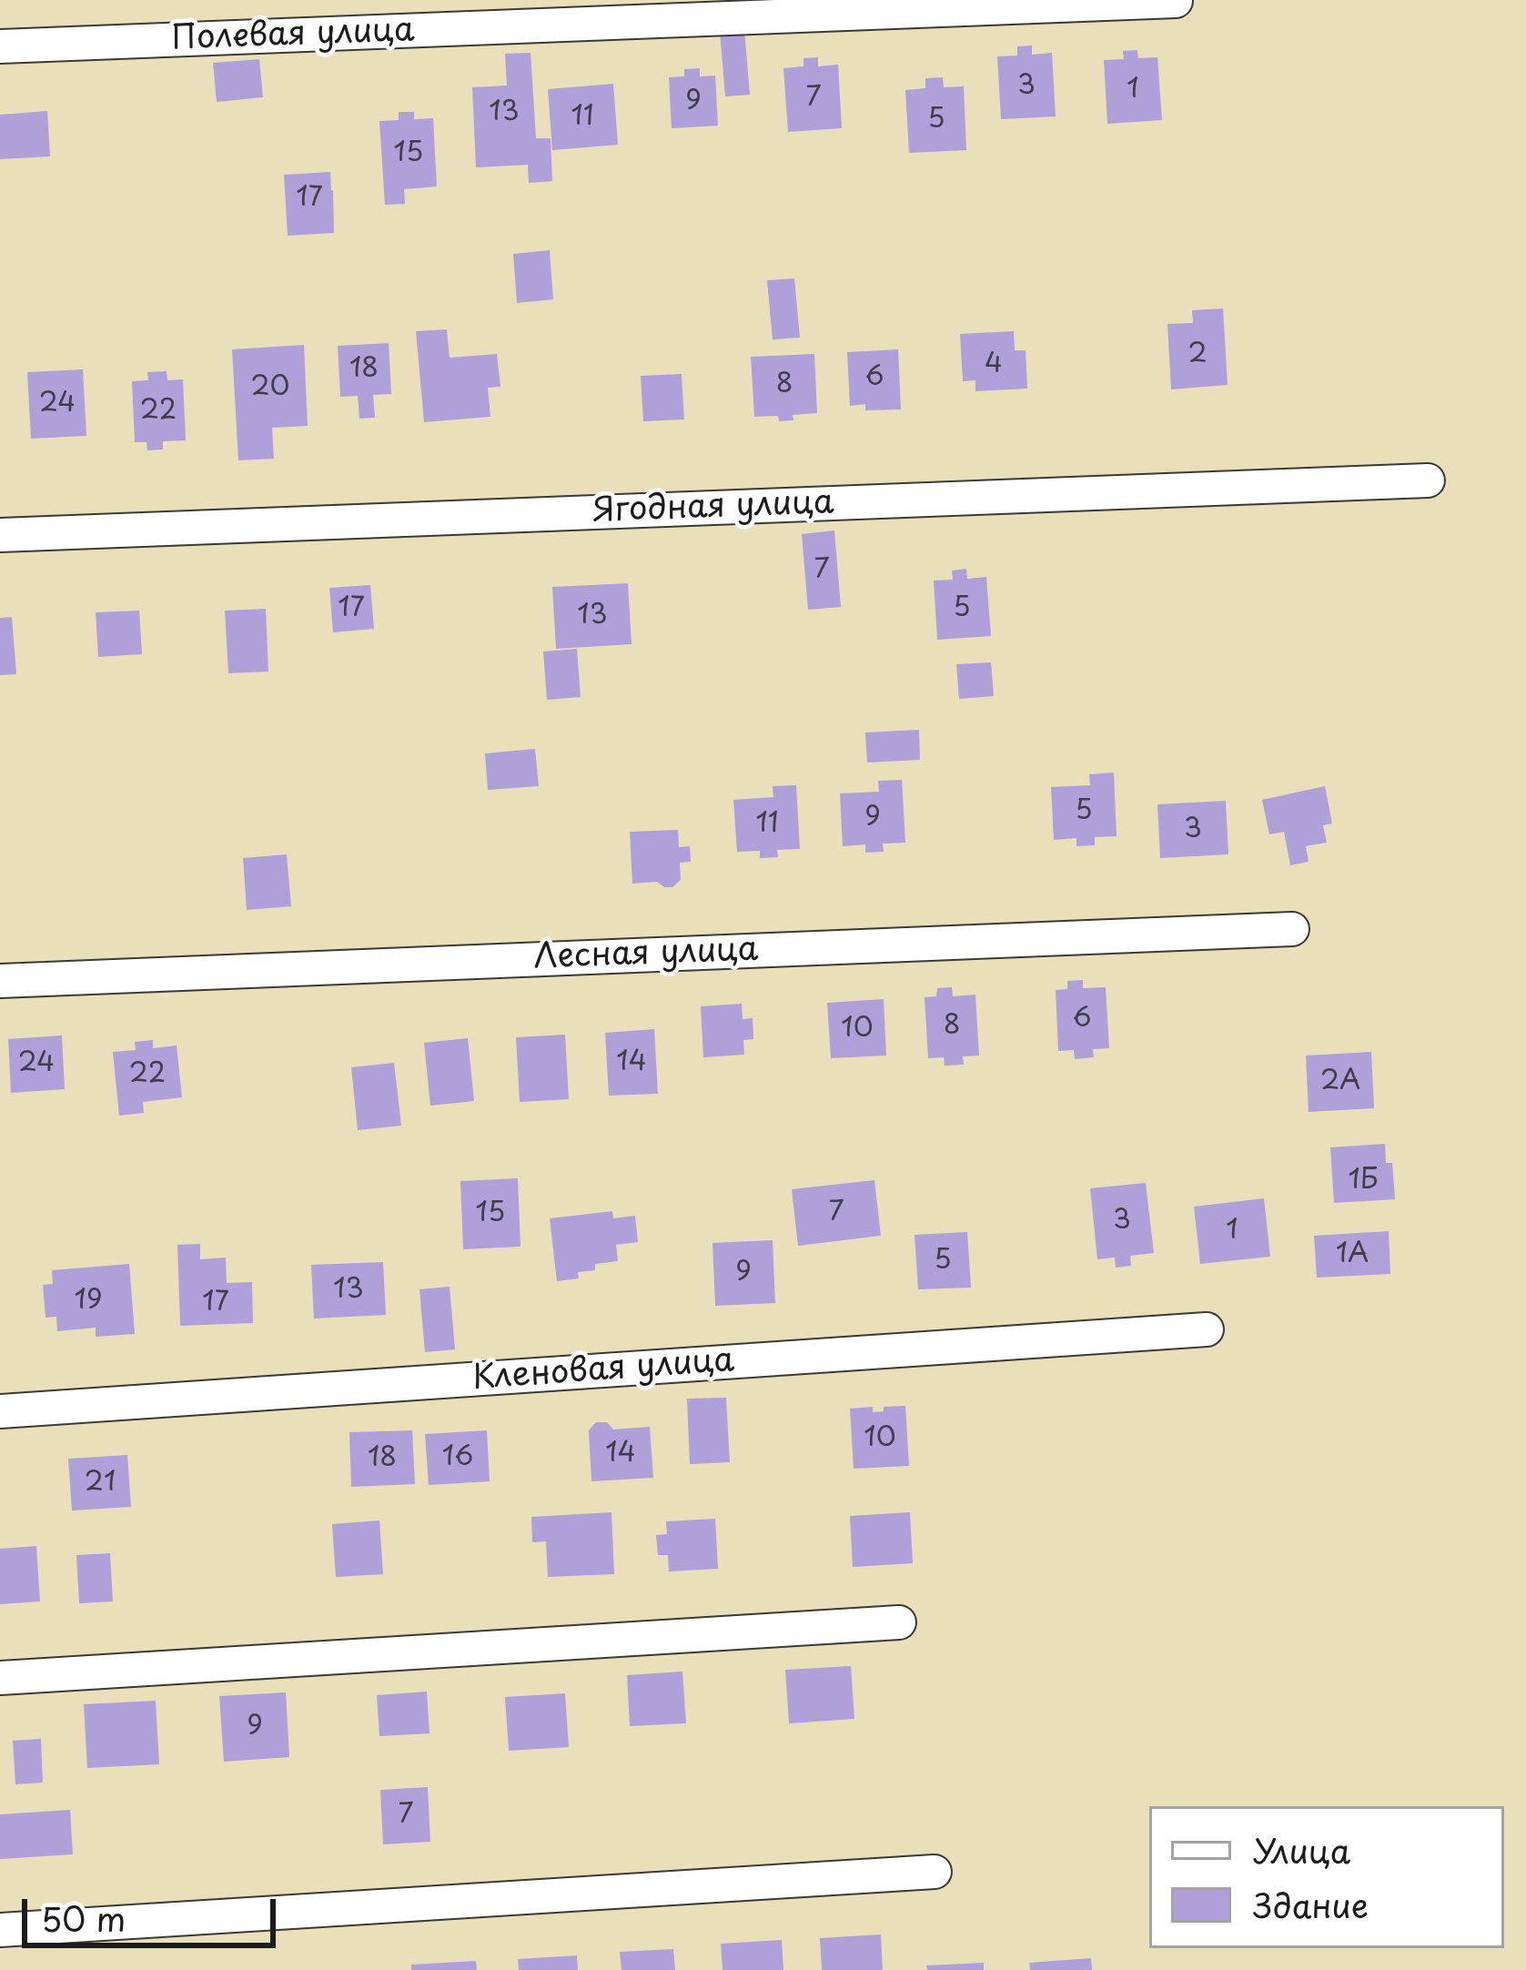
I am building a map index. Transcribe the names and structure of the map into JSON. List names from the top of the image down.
{
  "streets": {
    "street": [
      "Полевая улица",
      "Ягодная улица",
      "Лесная улица",
      "Кленовая улица"
    ]
  },
  "house_numbers": [
    "3",
    "1",
    "7",
    "9",
    "13",
    "11",
    "5",
    "15",
    "17",
    "2",
    "4",
    "18",
    "6",
    "8",
    "20",
    "24",
    "22",
    "7",
    "17",
    "5",
    "13",
    "5",
    "9",
    "11",
    "3",
    "6",
    "8",
    "10",
    "14",
    "24",
    "22",
    "2А",
    "1Б",
    "7",
    "15",
    "3",
    "1",
    "1А",
    "5",
    "9",
    "13",
    "19",
    "17",
    "10",
    "14",
    "16",
    "18",
    "21",
    "9",
    "7"
  ],
  "legend": ["Улица", "Здание"],
  "scale_bar": "50 m"
}
